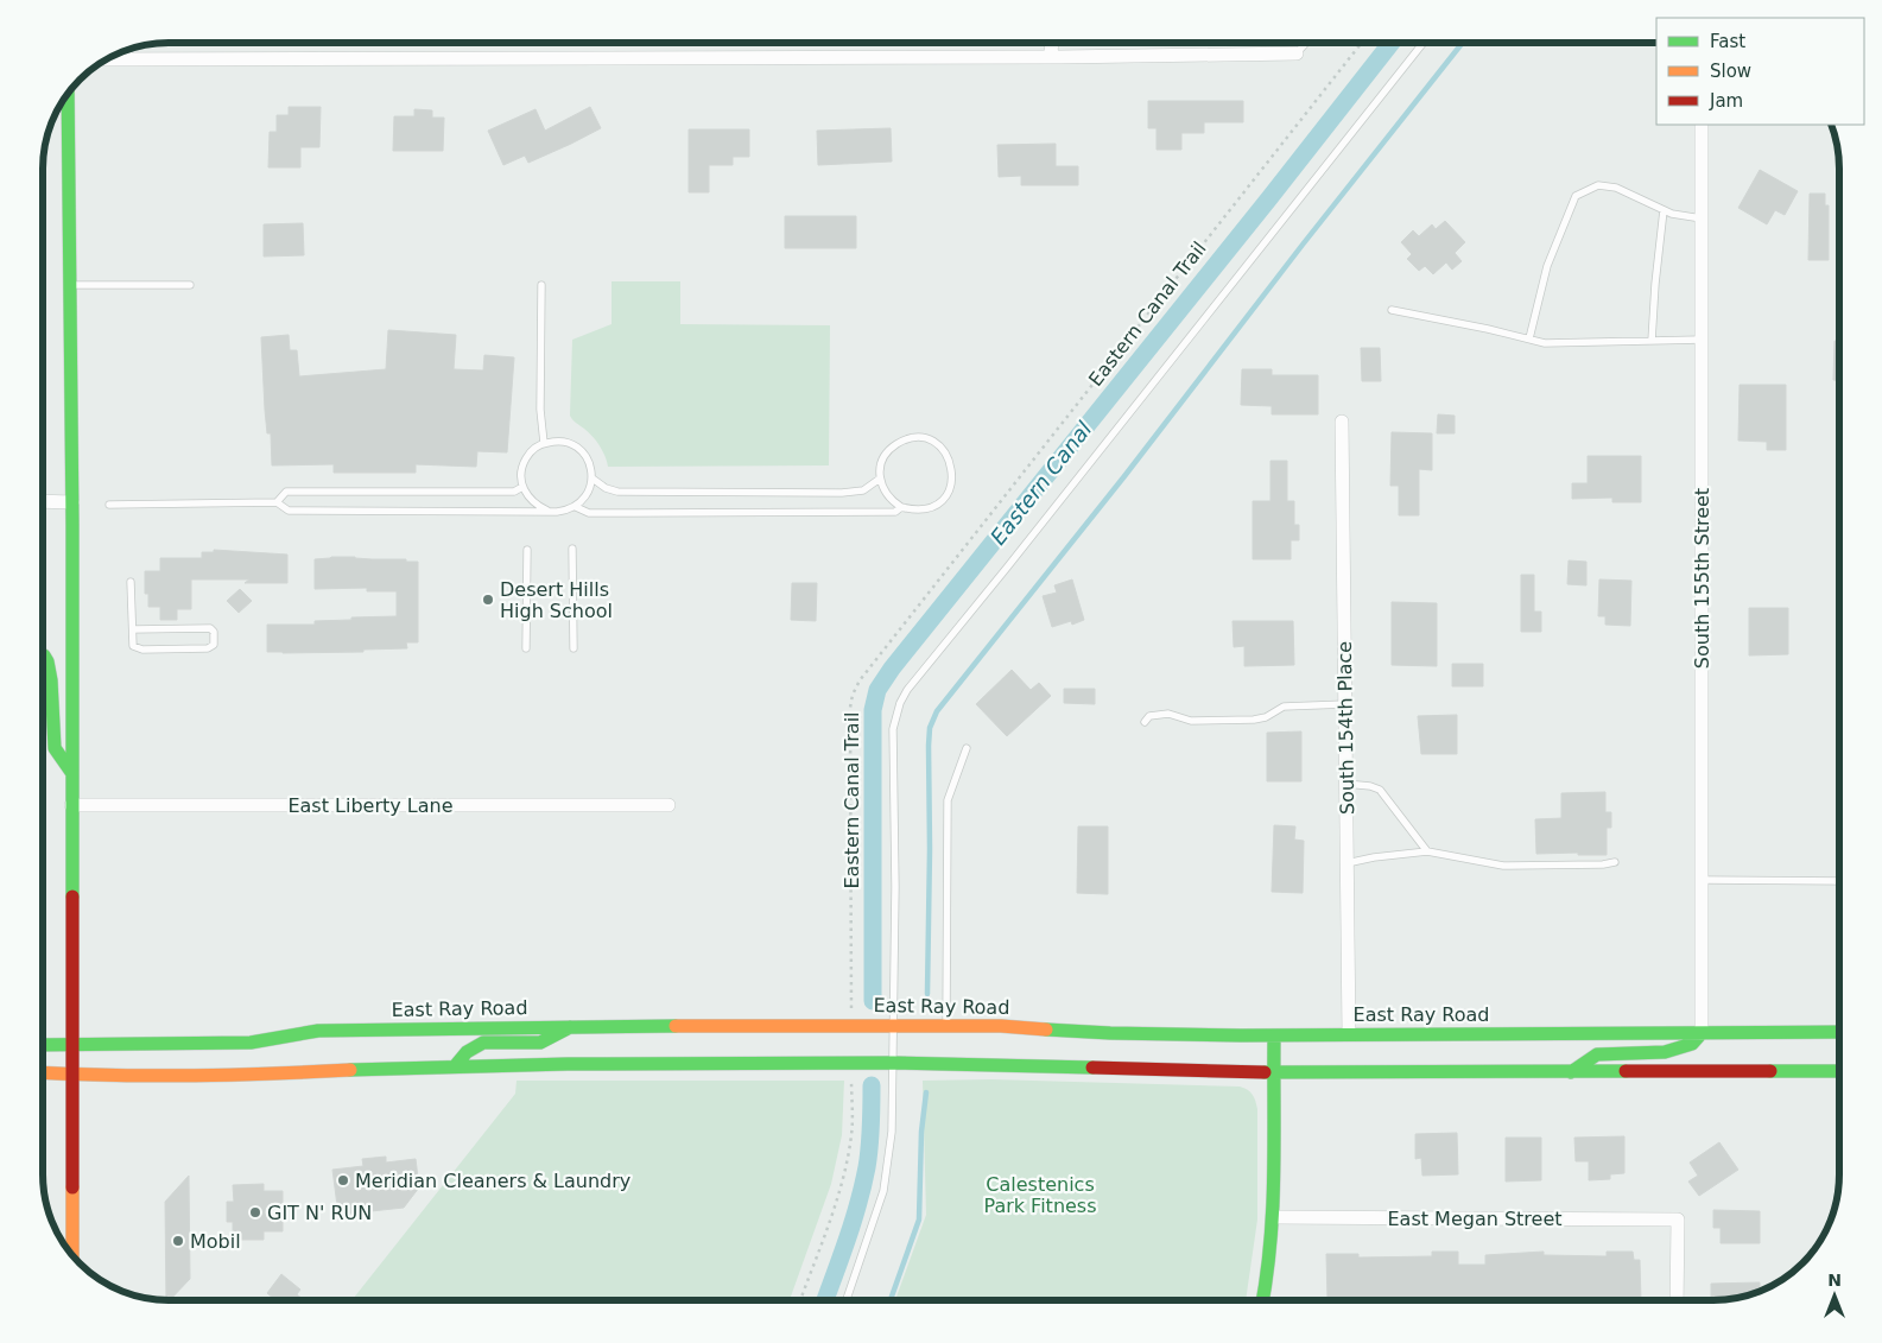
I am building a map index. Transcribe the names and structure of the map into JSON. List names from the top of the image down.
{
  "streets": {
    "main road": ["East Ray Road"],
    "street": [
      "South 155th Street",
      "South 154th Place",
      "East Liberty Lane",
      "East Megan Street"
    ],
    "path": ["Eastern Canal Trail"]
  },
  "crossings": [
    ["Eastern Canal Trail", "East Ray Road"],
    ["South 155th Street", "East Ray Road"],
    ["South 154th Place", "East Ray Road"]
  ],
  "water": ["Eastern Canal"],
  "parks": ["Calestenics Park Fitness"],
  "places": [
    "Desert Hills High School",
    "Meridian Cleaners & Laundry",
    "GIT N' RUN",
    "Mobil"
  ],
  "legend": ["Fast", "Slow", "Jam"],
  "north": "top"
}
